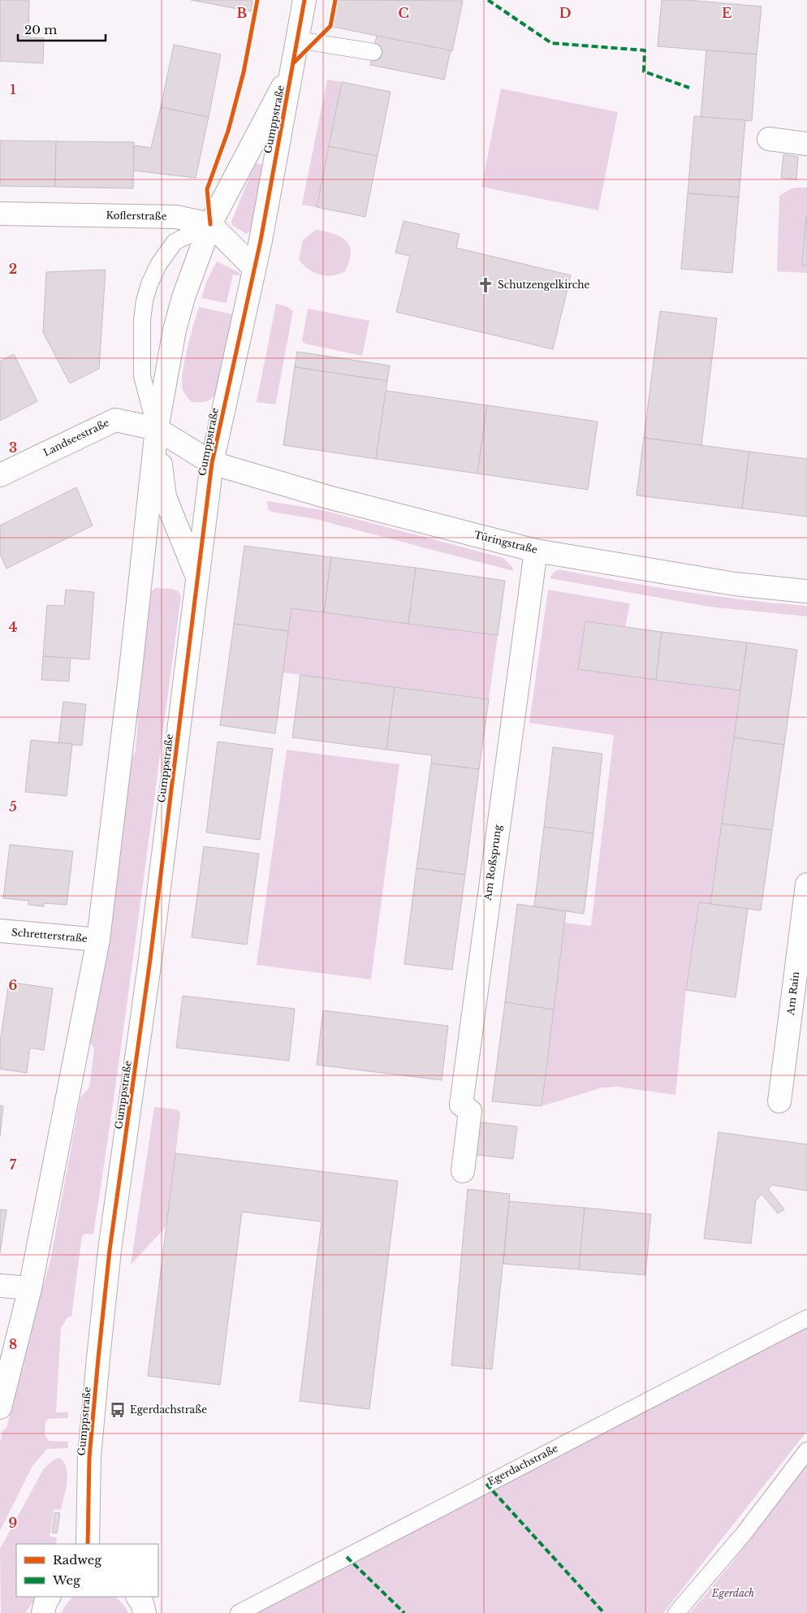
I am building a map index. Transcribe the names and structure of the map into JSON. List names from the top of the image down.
{
  "streets": {
    "street": [
      "Gumppstraße",
      "Koflerstraße",
      "Landseestraße",
      "Türingstraße",
      "Am Roßsprung",
      "Schretterstraße",
      "Am Rain"
    ],
    "lane": ["Egerdachstraße"]
  },
  "crossings": [
    ["Gumppstraße", "Koflerstraße"],
    ["Gumppstraße", "Landseestraße"],
    ["Gumppstraße", "Türingstraße"],
    ["Gumppstraße", "Schretterstraße"],
    ["Türingstraße", "Am Roßsprung"]
  ],
  "parks": ["Egerdach"],
  "places": {
    "church": ["Schutzengelkirche"],
    "bus stop": ["Egerdachstraße"]
  },
  "legend": ["Radweg", "Weg"],
  "scale_bar": "20 m",
  "grid": {
    "columns": [
      "B",
      "C",
      "D",
      "E"
    ],
    "rows": [
      "1",
      "2",
      "3",
      "4",
      "5",
      "6",
      "7",
      "8",
      "9"
    ]
  }
}
